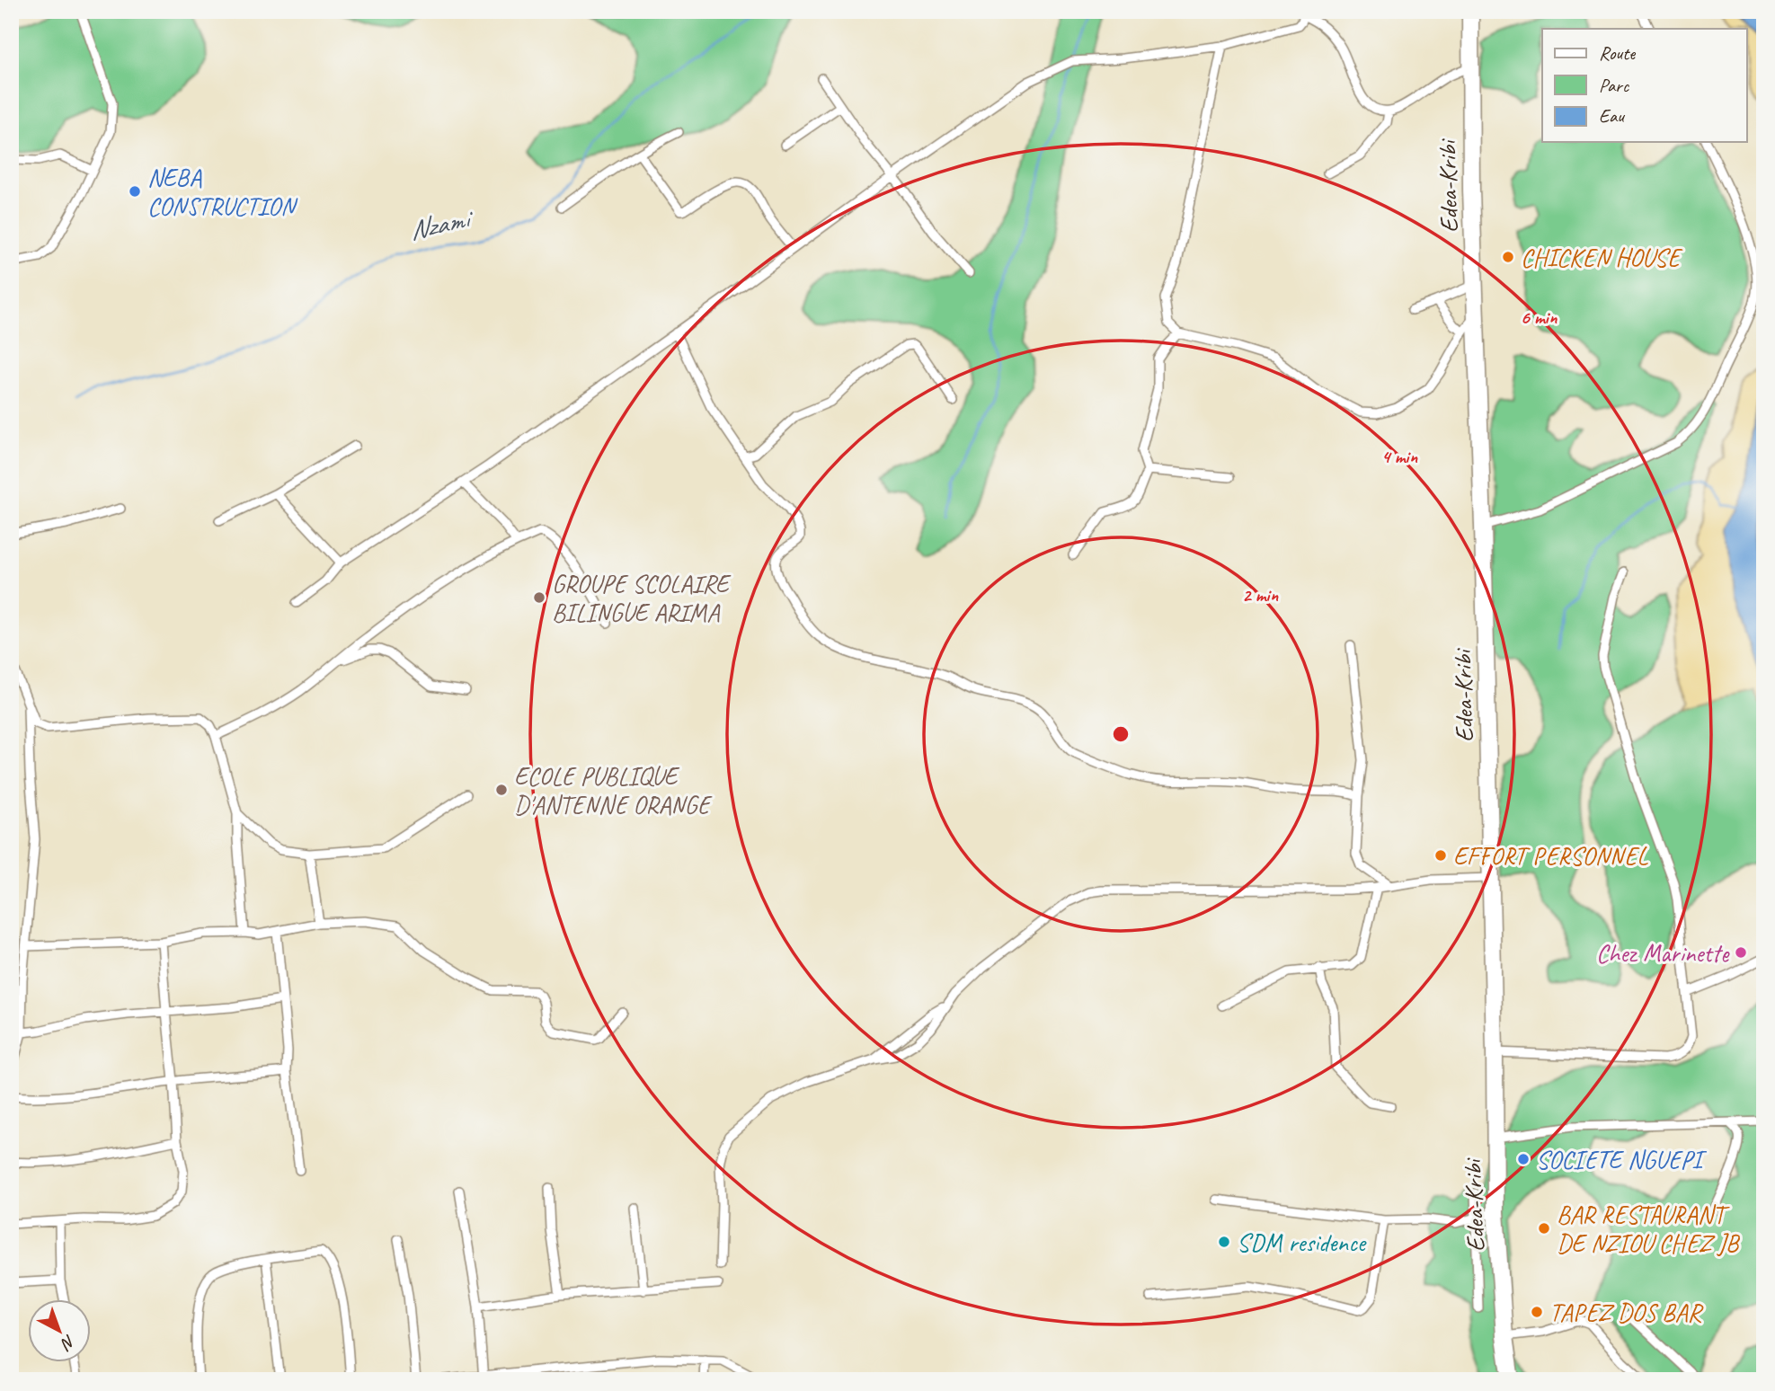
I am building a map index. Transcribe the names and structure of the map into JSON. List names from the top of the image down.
{
  "streets": {
    "highway": ["Edea-Kribi"]
  },
  "water": ["Nzami"],
  "places": [
    "NEBA CONSTRUCTION",
    "CHICKEN HOUSE",
    "GROUPE SCOLAIRE BILINGUE ARIMA",
    "ECOLE PUBLIQUE D'ANTENNE ORANGE",
    "EFFORT PERSONNEL",
    "Chez Marinette",
    "SOCIETE NGUEPI",
    "BAR RESTAURANT DE NZIOU CHEZ JB",
    "SDM residence",
    "TAPEZ DOS BAR"
  ],
  "legend": ["Route", "Parc", "Eau"],
  "north": "bottom right",
  "rings": ["6 min", "4 min", "2 min"]
}
